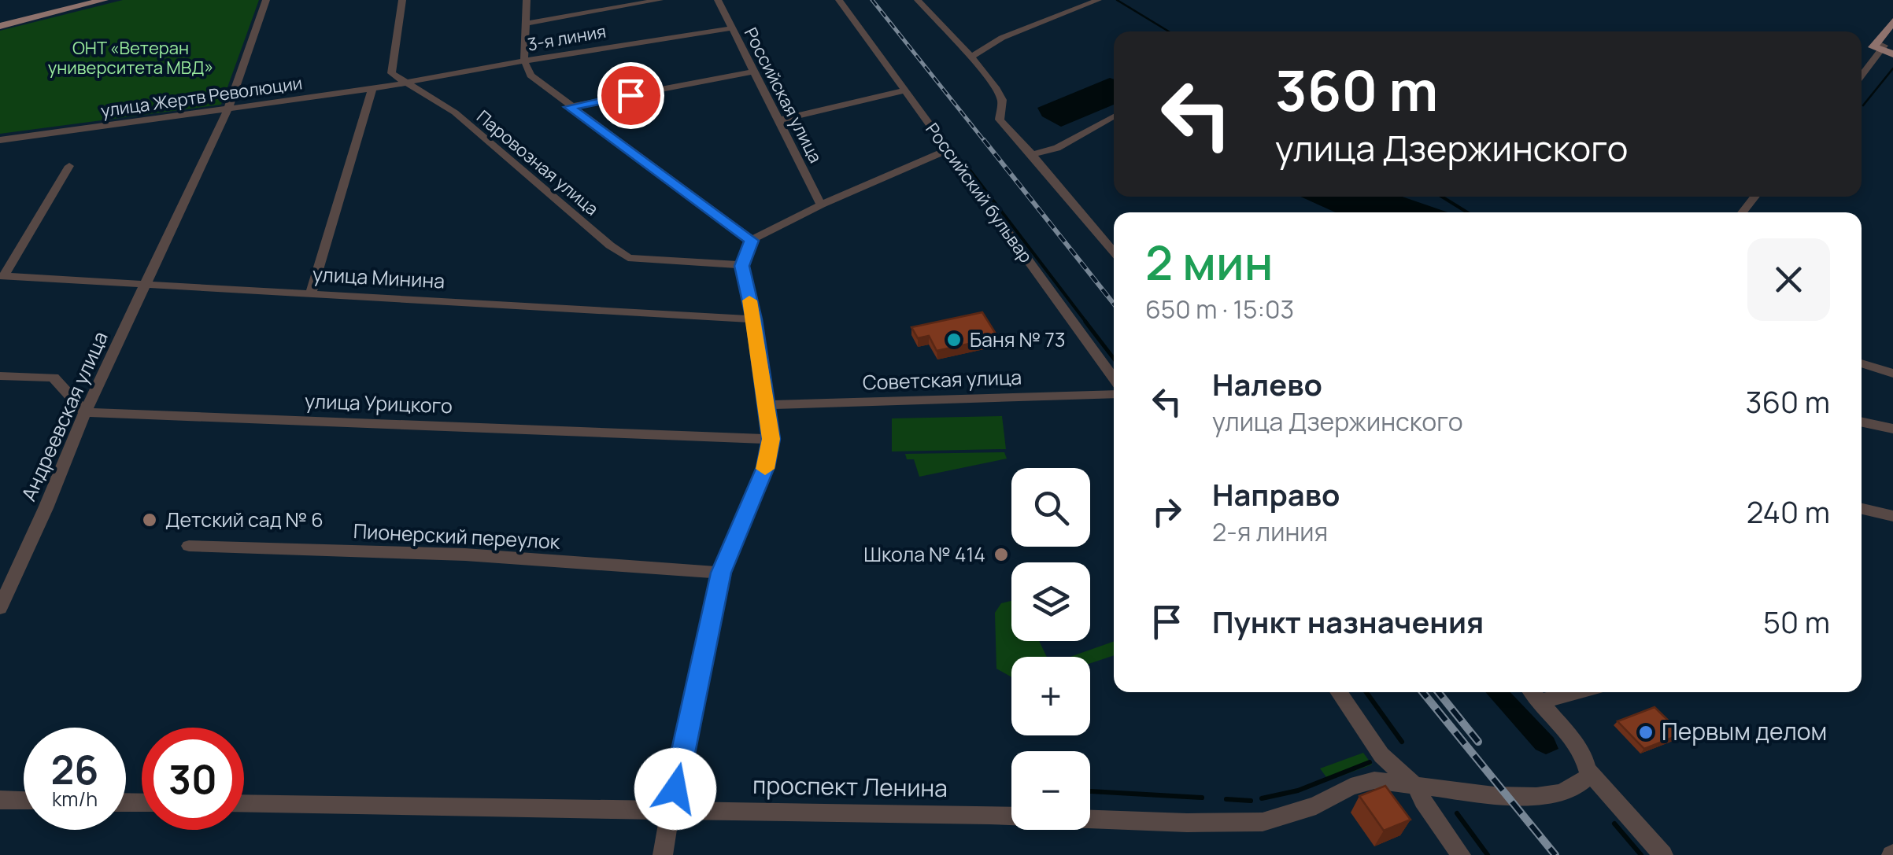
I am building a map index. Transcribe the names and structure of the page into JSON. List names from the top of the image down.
{
  "streets": {
    "street": [
      "3-я линия",
      "Российская улица",
      "улица Жертв Революции",
      "Паровозная улица",
      "Российский бульвар",
      "улица Минина",
      "Советская улица",
      "улица Урицкого",
      "Андреевская улица",
      "Пионерский переулок",
      "проспект Ленина"
    ]
  },
  "crossings": [
    ["3-я линия", "Российская улица"],
    ["3-я линия", "улица Жертв Революции"],
    ["3-я линия", "Паровозная улица"],
    ["улица Жертв Революции", "Паровозная улица"],
    ["улица Жертв Революции", "Андреевская улица"],
    ["улица Минина", "Андреевская улица"],
    ["улица Урицкого", "Андреевская улица"]
  ],
  "parks": ["ОНТ «Ветеран университета МВД»"],
  "places": [
    "Баня № 73",
    "Детский сад № 6",
    "Школа № 414",
    "Первым делом"
  ],
  "page": {
    "turn": ["360 m", "улица Дзержинского"],
    "heading": ["2 мин", "650 m · 15:03"],
    "list": [
      {
        "name": "Налево",
        "note": "улица Дзержинского",
        "value": "360 m"
      },
      {
        "name": "Направо",
        "note": "2-я линия",
        "value": "240 m"
      },
      {
        "name": "Пункт назначения",
        "value": "50 m"
      }
    ],
    "map_buttons": ["+", "−"],
    "speed": "26 km/h",
    "limit": "30"
  }
}
